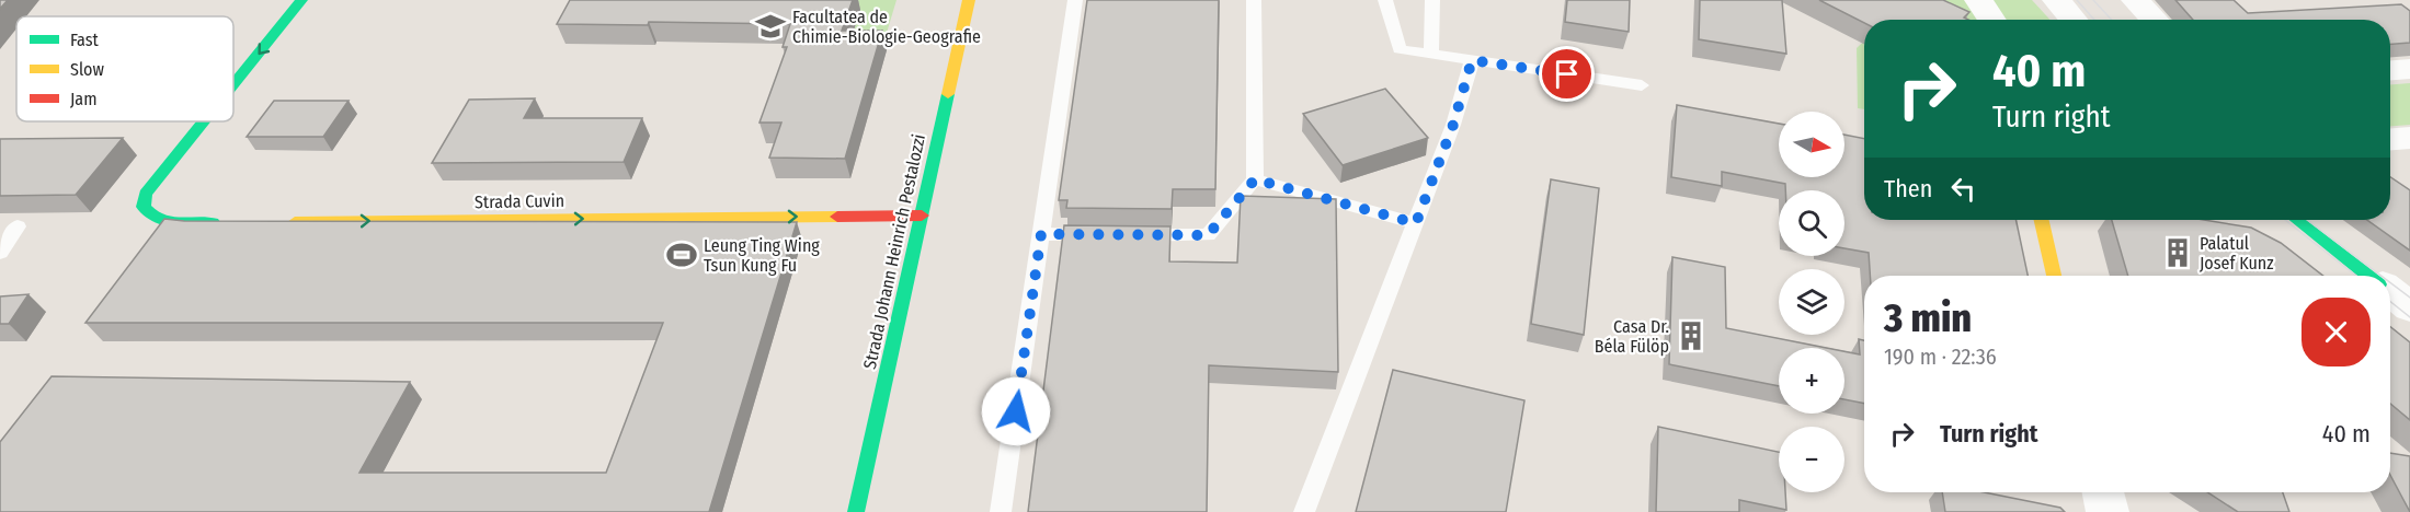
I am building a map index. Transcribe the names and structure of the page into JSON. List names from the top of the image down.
{
  "streets": {
    "street": ["Strada Cuvin", "Strada Johann Heinrich Pestalozzi"]
  },
  "crossings": [
    ["Strada Cuvin", "Strada Johann Heinrich Pestalozzi"]
  ],
  "one_way": ["Strada Cuvin"],
  "places": {
    "school or university": ["Facultatea de Chimie-Biologie-Geografie"],
    "building": ["Palatul Josef Kunz", "Casa Dr. Béla Fülöp"],
    "sports": ["Leung Ting Wing Tsun Kung Fu"]
  },
  "legend": ["Fast", "Slow", "Jam"],
  "north": "right",
  "page": {
    "turn": ["40 m", "Turn right"],
    "map_buttons": ["+", "−"],
    "then": "Then",
    "heading": ["3 min", "190 m · 22:36"],
    "list": [
      {
        "name": "Turn right",
        "value": "40 m"
      }
    ]
  }
}
